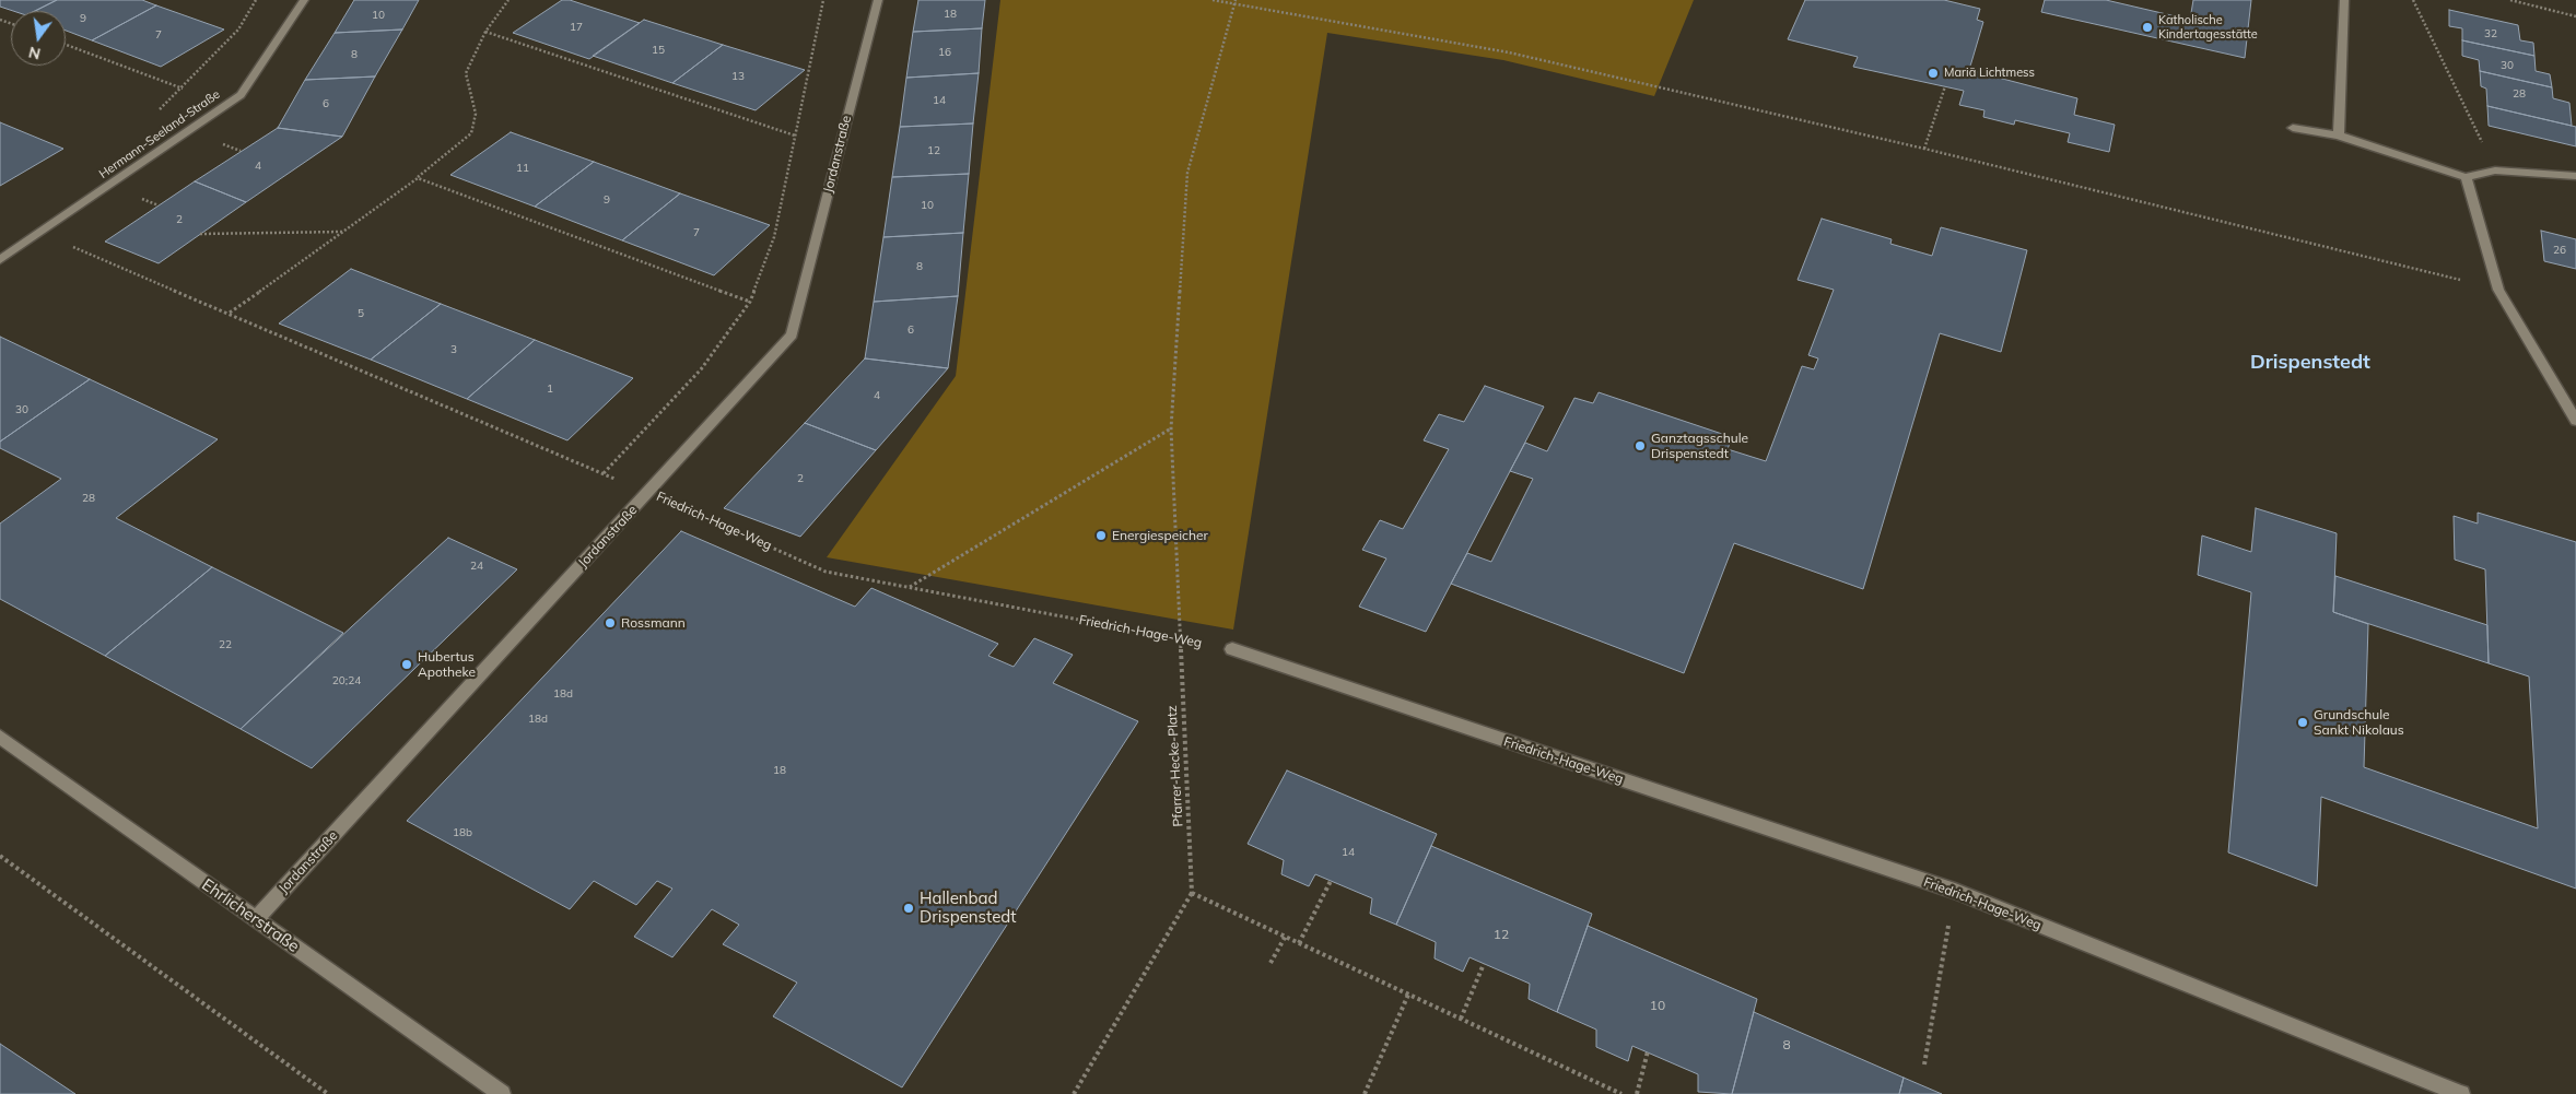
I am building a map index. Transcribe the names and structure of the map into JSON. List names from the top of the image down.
{
  "streets": {
    "street": [
      "Hermann-Seeland-Straße",
      "Jordanstraße",
      "Friedrich-Hage-Weg",
      "Ehrlicherstraße"
    ],
    "path": ["Pfarrer-Hecke-Platz"]
  },
  "crossings": [
    ["Hermann-Seeland-Straße", "Friedrich-Hage-Weg"],
    ["Jordanstraße", "Friedrich-Hage-Weg"],
    ["Jordanstraße", "Ehrlicherstraße"],
    ["Friedrich-Hage-Weg", "Pfarrer-Hecke-Platz"]
  ],
  "districts": ["Drispenstedt"],
  "places": [
    "Katholische Kindertagesstätte",
    "Mariä Lichtmess",
    "Ganztagsschule Drispenstedt",
    "Energiespeicher",
    "Rossmann",
    "Hubertus Apotheke",
    "Grundschule Sankt Nikolaus",
    "Hallenbad Drispenstedt"
  ],
  "house_numbers": [
    "18",
    "10",
    "9",
    "17",
    "32",
    "7",
    "15",
    "16",
    "8",
    "30",
    "13",
    "28",
    "14",
    "6",
    "12",
    "4",
    "11",
    "9",
    "10",
    "2",
    "7",
    "26",
    "8",
    "5",
    "6",
    "3",
    "1",
    "4",
    "30",
    "2",
    "28",
    "24",
    "22",
    "20;24",
    "18d",
    "18d",
    "18",
    "18b",
    "14",
    "12",
    "10",
    "8"
  ],
  "north": "bottom"
}
